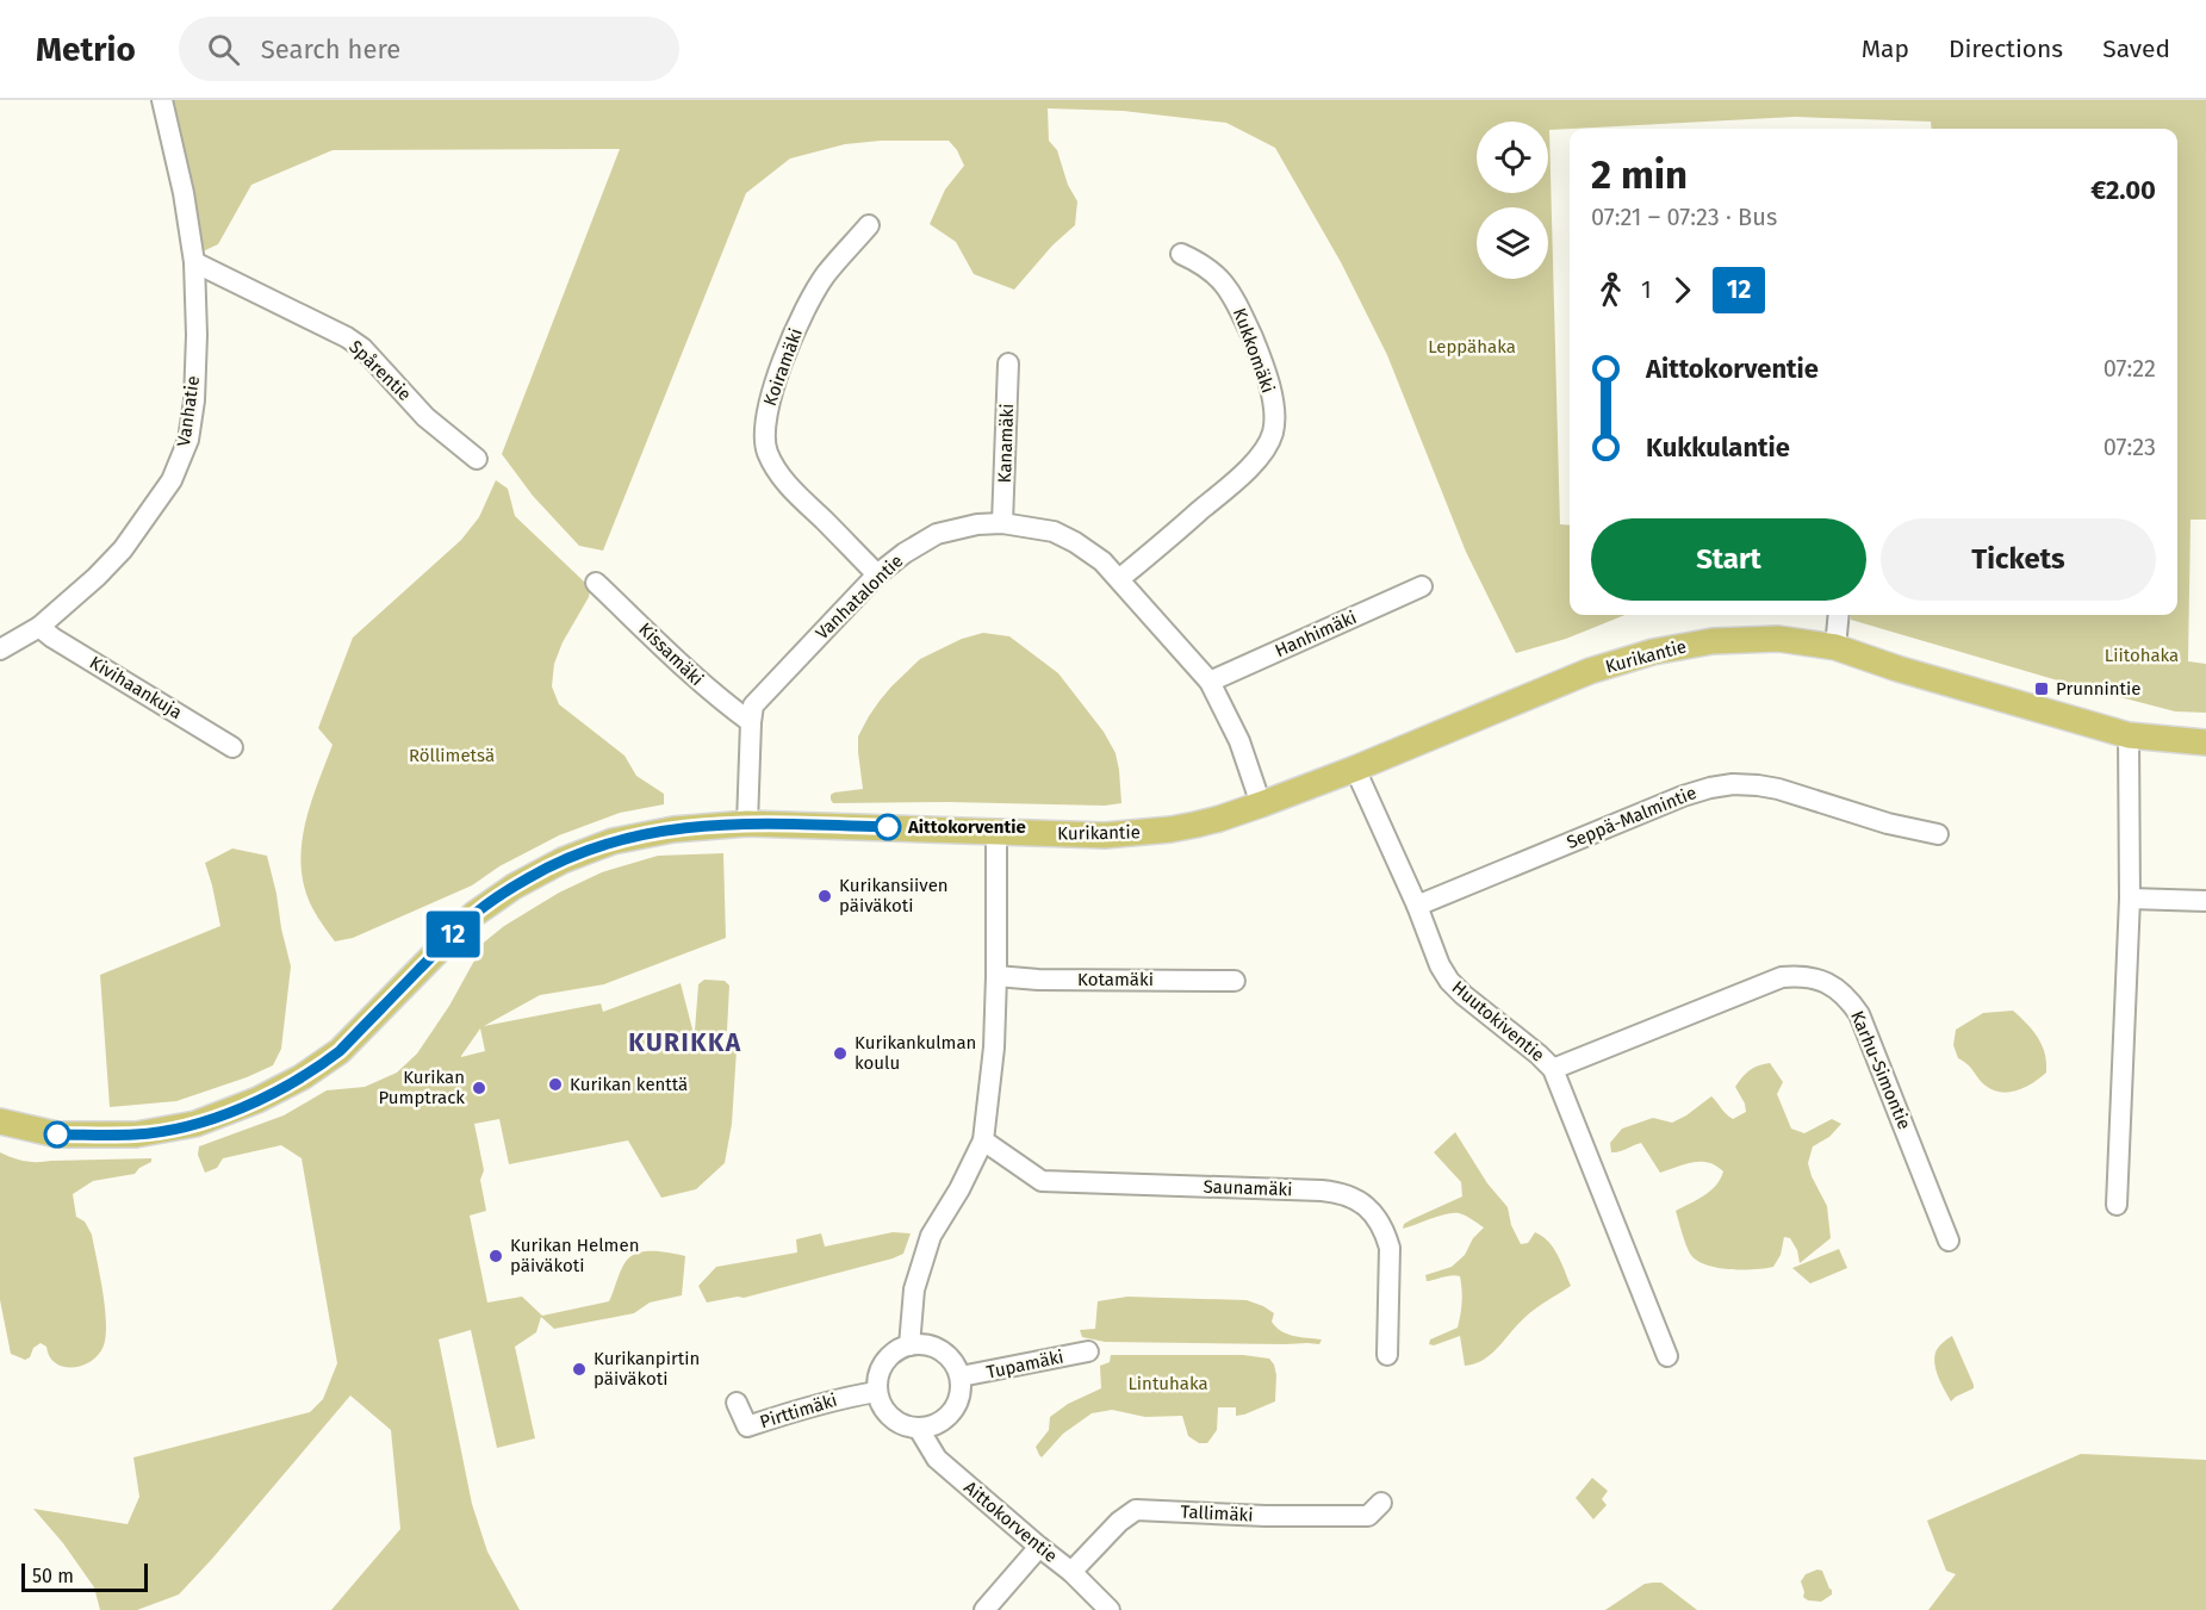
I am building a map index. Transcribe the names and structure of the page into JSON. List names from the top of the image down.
{
  "streets": {
    "main road": ["Kurikantie"],
    "street": [
      "Kukkomäki",
      "Koiramäki",
      "Spårentie",
      "Vanhatie",
      "Kanamäki",
      "Vanhatalontie",
      "Hanhimäki",
      "Kissamäki",
      "Kivihaankuja",
      "Seppä-Malmintie",
      "Kotamäki",
      "Huutokiventie",
      "Karhu-Simontie",
      "Saunamäki",
      "Tupamäki",
      "Pirttimäki",
      "Tallimäki",
      "Aittokorventie"
    ]
  },
  "crossings": [
    ["Kukkomäki", "Vanhatalontie"],
    ["Koiramäki", "Vanhatalontie"],
    ["Spårentie", "Vanhatie"],
    ["Vanhatie", "Kivihaankuja"],
    ["Kanamäki", "Vanhatalontie"],
    ["Vanhatalontie", "Hanhimäki"],
    ["Vanhatalontie", "Kissamäki"],
    ["Vanhatalontie", "Kurikantie"],
    ["Kurikantie", "Huutokiventie"],
    ["Seppä-Malmintie", "Huutokiventie"],
    ["Huutokiventie", "Karhu-Simontie"],
    ["Tupamäki", "Pirttimäki"],
    ["Tupamäki", "Aittokorventie"],
    ["Pirttimäki", "Aittokorventie"],
    ["Tallimäki", "Aittokorventie"]
  ],
  "districts": ["KURIKKA"],
  "parks": [
    "Leppähaka",
    "Liitohaka",
    "Röllimetsä",
    "Lintuhaka"
  ],
  "places": {
    "transit": ["Prunnintie"],
    "other": [
      "Aittokorventie",
      "Kurikansiiven päiväkoti",
      "Kurikankulman koulu",
      "Kurikan kenttä",
      "Kurikan Pumptrack",
      "Kurikan Helmen päiväkoti",
      "Kurikanpirtin päiväkoti"
    ]
  },
  "lines": ["bus line 12"],
  "scale_bar": "50 m",
  "page": {
    "header": "Metrio",
    "search": "Search here",
    "nav": ["Map", "Directions", "Saved"],
    "on_map": "12",
    "heading": ["2 min", "07:21 – 07:23 · Bus", "€2.00"],
    "legs": ["1", "12"],
    "list": [
      {
        "name": "Aittokorventie",
        "value": "07:22"
      },
      {
        "name": "Kukkulantie",
        "value": "07:23"
      }
    ],
    "buttons": ["Start", "Tickets"],
    "scale": "50 m"
  }
}
